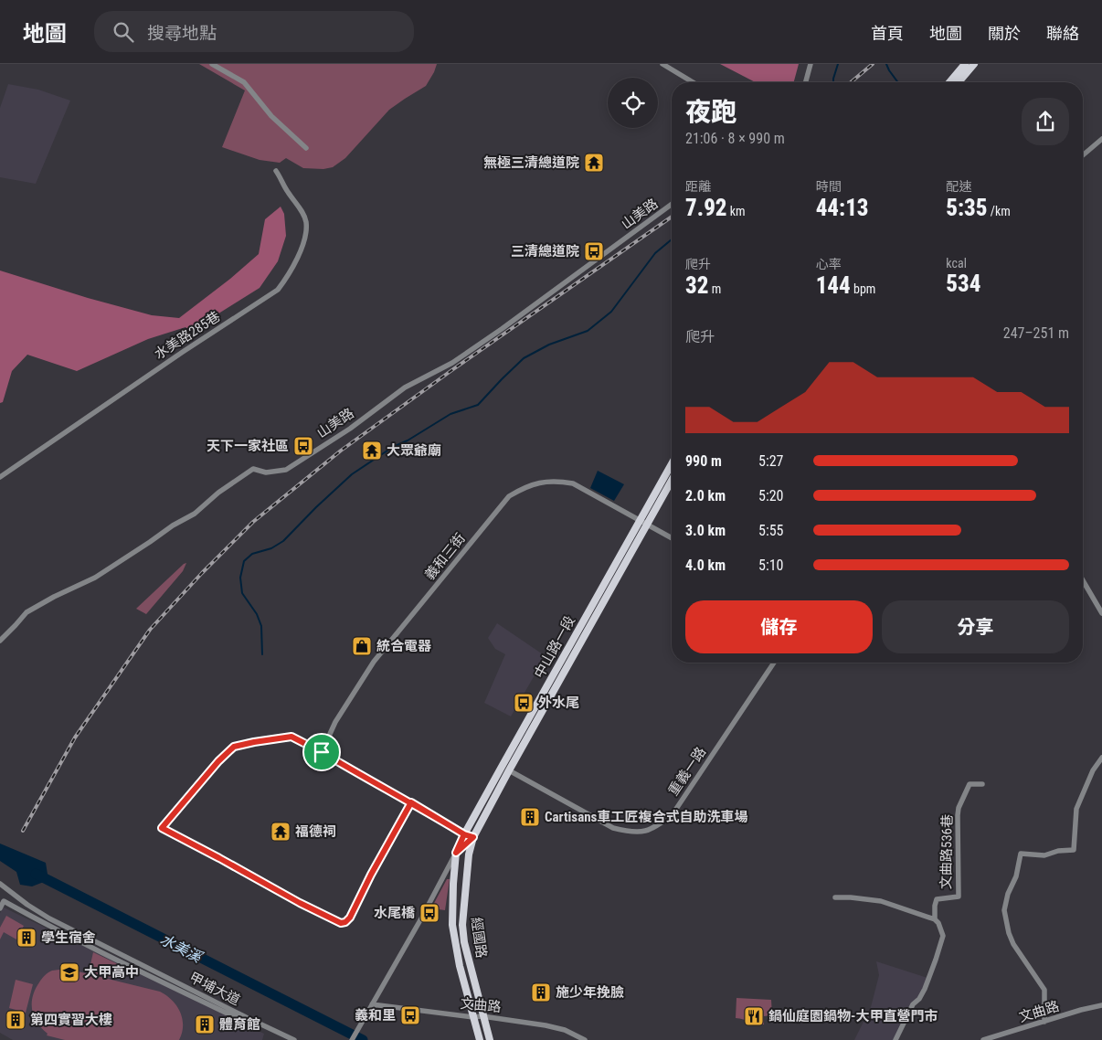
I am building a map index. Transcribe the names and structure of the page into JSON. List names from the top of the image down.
{
  "streets": {
    "main road": ["中山路一段", "經國路"],
    "street": [
      "山美路",
      "水美路285巷",
      "義和三街",
      "重義一路",
      "文曲路536巷",
      "甲埔大道",
      "文曲路"
    ]
  },
  "crossings": [
    ["義和三街", "中山路一段"],
    ["中山路一段", "重義一路"],
    ["中山路一段", "經國路"],
    ["中山路一段", "文曲路"],
    ["經國路", "文曲路"]
  ],
  "water": ["水美溪"],
  "places": {
    "temple": ["無極三清總道院", "大眾爺廟", "福德祠"],
    "bus stop": [
      "三清總道院",
      "天下一家社區",
      "外水尾",
      "水尾橋",
      "義和里"
    ],
    "shop": ["統合電器"],
    "building": [
      "Cartisans車工匠複合式自助洗車場",
      "學生宿舍",
      "施少年挽臉",
      "第四實習大樓",
      "體育館"
    ],
    "school or university": ["大甲高中"],
    "restaurant": ["鍋仙庭園鍋物-大甲直營門市"]
  },
  "page": {
    "header": "地圖",
    "search": "搜尋地點",
    "nav": [
      "首頁",
      "地圖",
      "關於",
      "聯絡"
    ],
    "heading": ["夜跑", "21:06 · 8 × 990 m"],
    "stats": [
      ["距離", "7.92 km"],
      ["時間", "44:13"],
      ["配速", "5:35 /km"],
      ["爬升", "32 m"],
      ["心率", "144 bpm"],
      ["kcal", "534"]
    ],
    "chart": ["爬升", "247–251 m"],
    "list": [
      {
        "name": "990 m",
        "note": "5:27"
      },
      {
        "name": "2.0 km",
        "note": "5:20"
      },
      {
        "name": "3.0 km",
        "note": "5:55"
      },
      {
        "name": "4.0 km",
        "note": "5:10"
      }
    ],
    "buttons": ["儲存", "分享"]
  }
}
